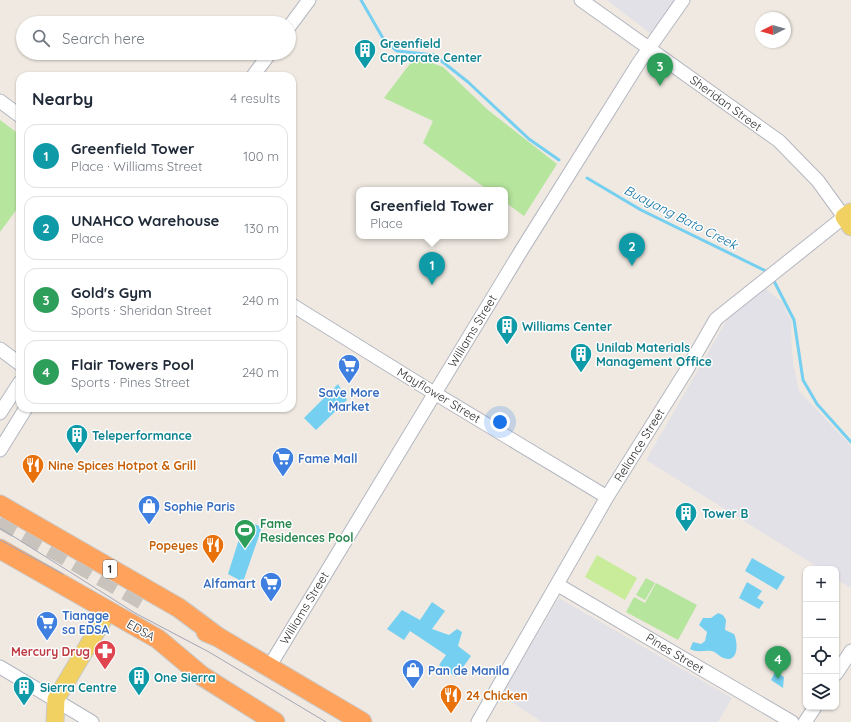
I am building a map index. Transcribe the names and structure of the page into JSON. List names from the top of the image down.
{
  "streets": {
    "highway": ["1", "EDSA"],
    "street": [
      "Sheridan Street",
      "Williams Street",
      "Mayflower Street",
      "Reliance Street",
      "Pines Street"
    ]
  },
  "crossings": [
    ["Sheridan Street", "Williams Street"],
    ["Sheridan Street", "Reliance Street"],
    ["Williams Street", "Mayflower Street"],
    ["Williams Street", "1"],
    ["Mayflower Street", "Reliance Street"],
    ["Reliance Street", "Pines Street"]
  ],
  "water": ["Buayang Bato Creek"],
  "places": {
    "building": [
      "Greenfield Corporate Center",
      "Williams Center",
      "Unilab Materials Management Office",
      "Teleperformance",
      "Tower B",
      "One Sierra",
      "Sierra Centre"
    ],
    "supermarket": [
      "Save More Market",
      "Fame Mall",
      "Alfamart",
      "Tiangge sa EDSA"
    ],
    "restaurant": ["Nine Spices Hotpot & Grill", "Popeyes", "24 Chicken"],
    "shop": ["Sophie Paris", "Pan de Manila"],
    "sports": ["Fame Residences Pool"],
    "pharmacy": ["Mercury Drug"]
  },
  "north": "left",
  "page": {
    "search": "Search here",
    "pins": [
      "3",
      "2",
      "1",
      "4"
    ],
    "heading": ["Nearby", "4 results"],
    "list": [
      {
        "mark": "1",
        "name": "Greenfield Tower",
        "note": "Place · Williams Street",
        "value": "100 m"
      },
      {
        "mark": "2",
        "name": "UNAHCO Warehouse",
        "note": "Place",
        "value": "130 m"
      },
      {
        "mark": "3",
        "name": "Gold's Gym",
        "note": "Sports · Sheridan Street",
        "value": "240 m"
      },
      {
        "mark": "4",
        "name": "Flair Towers Pool",
        "note": "Sports · Pines Street",
        "value": "240 m"
      }
    ],
    "popup": ["Greenfield Tower", "Place"],
    "map_buttons": ["+", "−"]
  }
}
